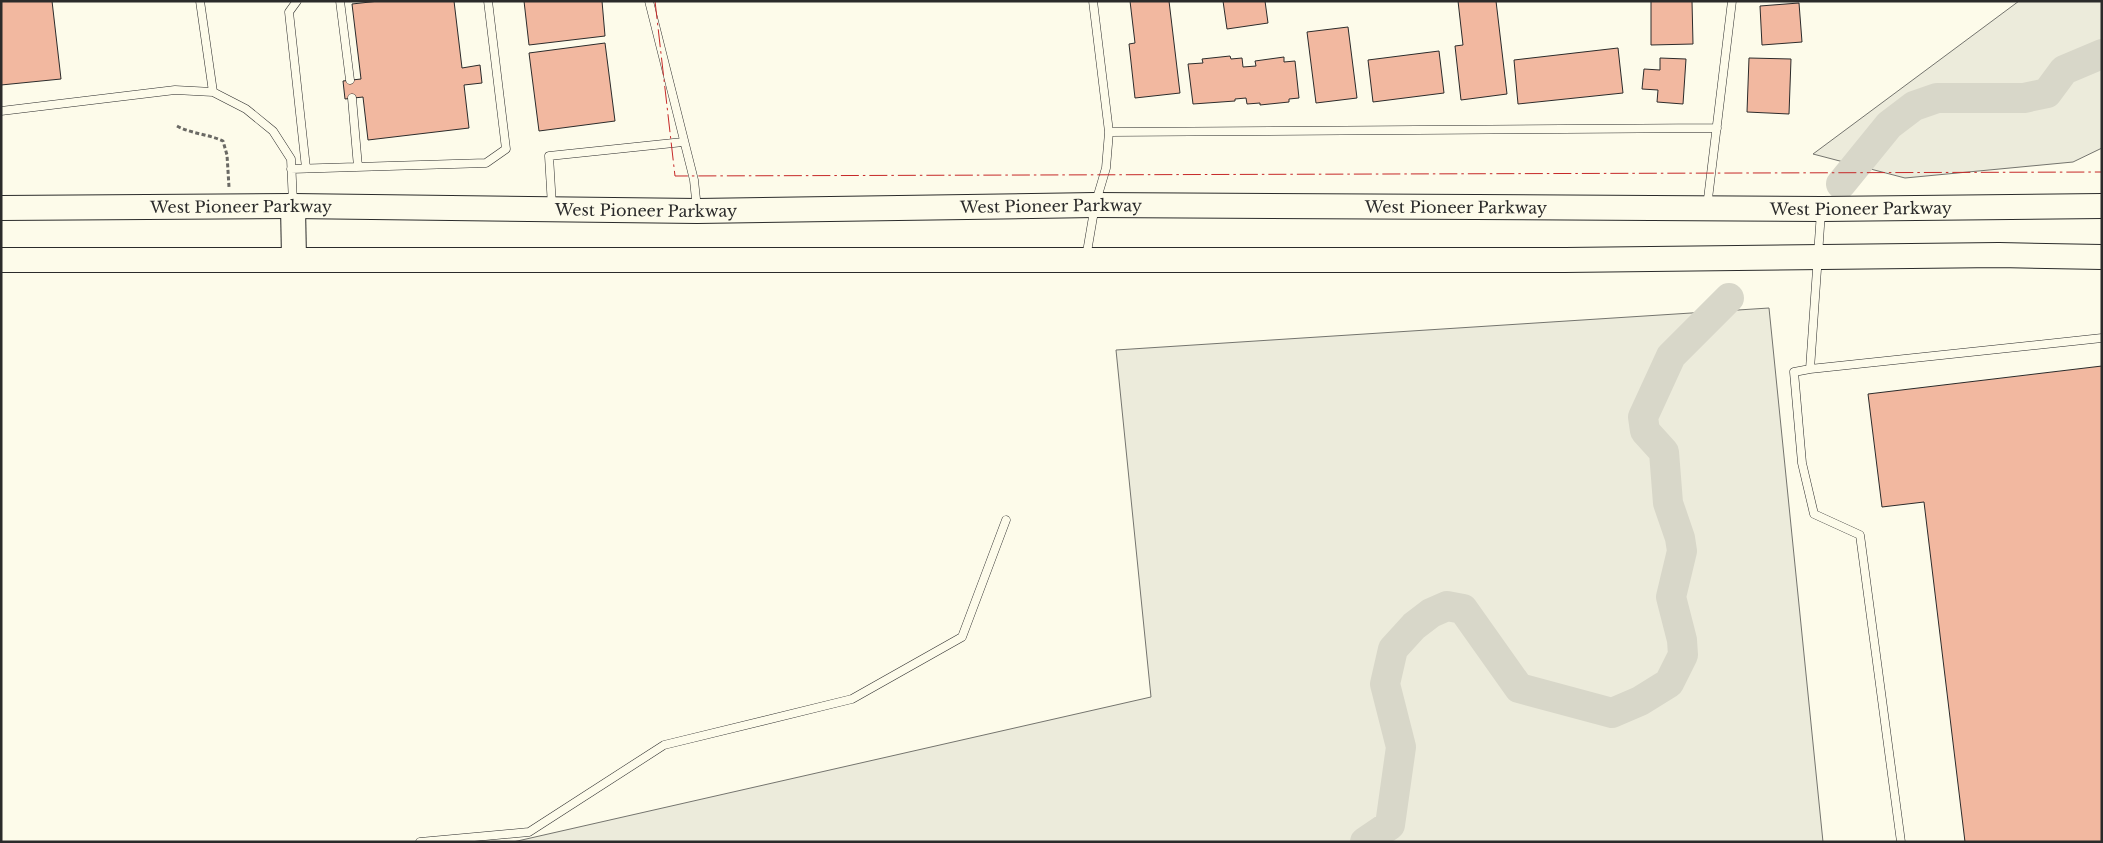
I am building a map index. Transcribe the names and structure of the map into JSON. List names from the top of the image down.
{
  "streets": {
    "main road": ["West Pioneer Parkway"]
  }
}
